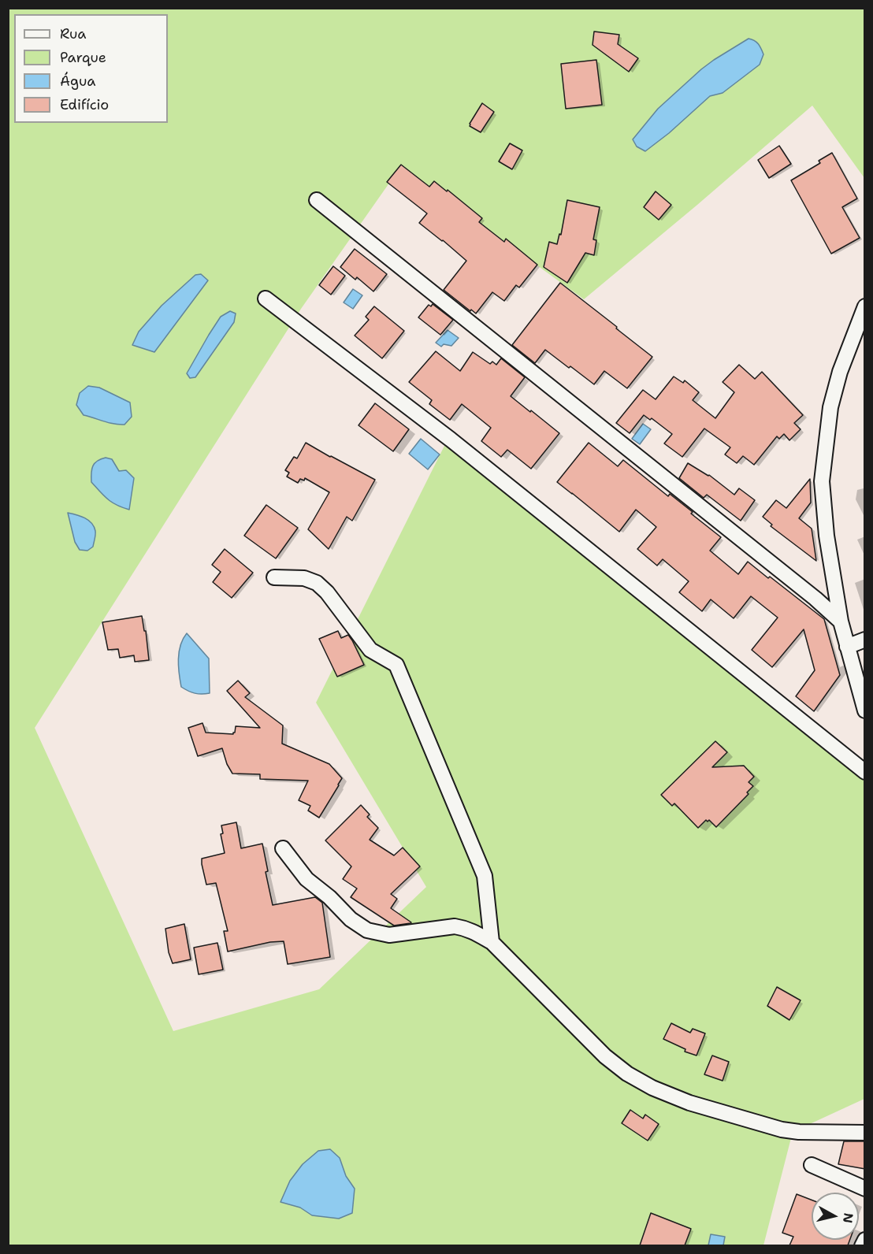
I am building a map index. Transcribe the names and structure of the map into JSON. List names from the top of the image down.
{
  "legend": [
    "Rua",
    "Parque",
    "Água",
    "Edifício"
  ],
  "north": "right"
}
